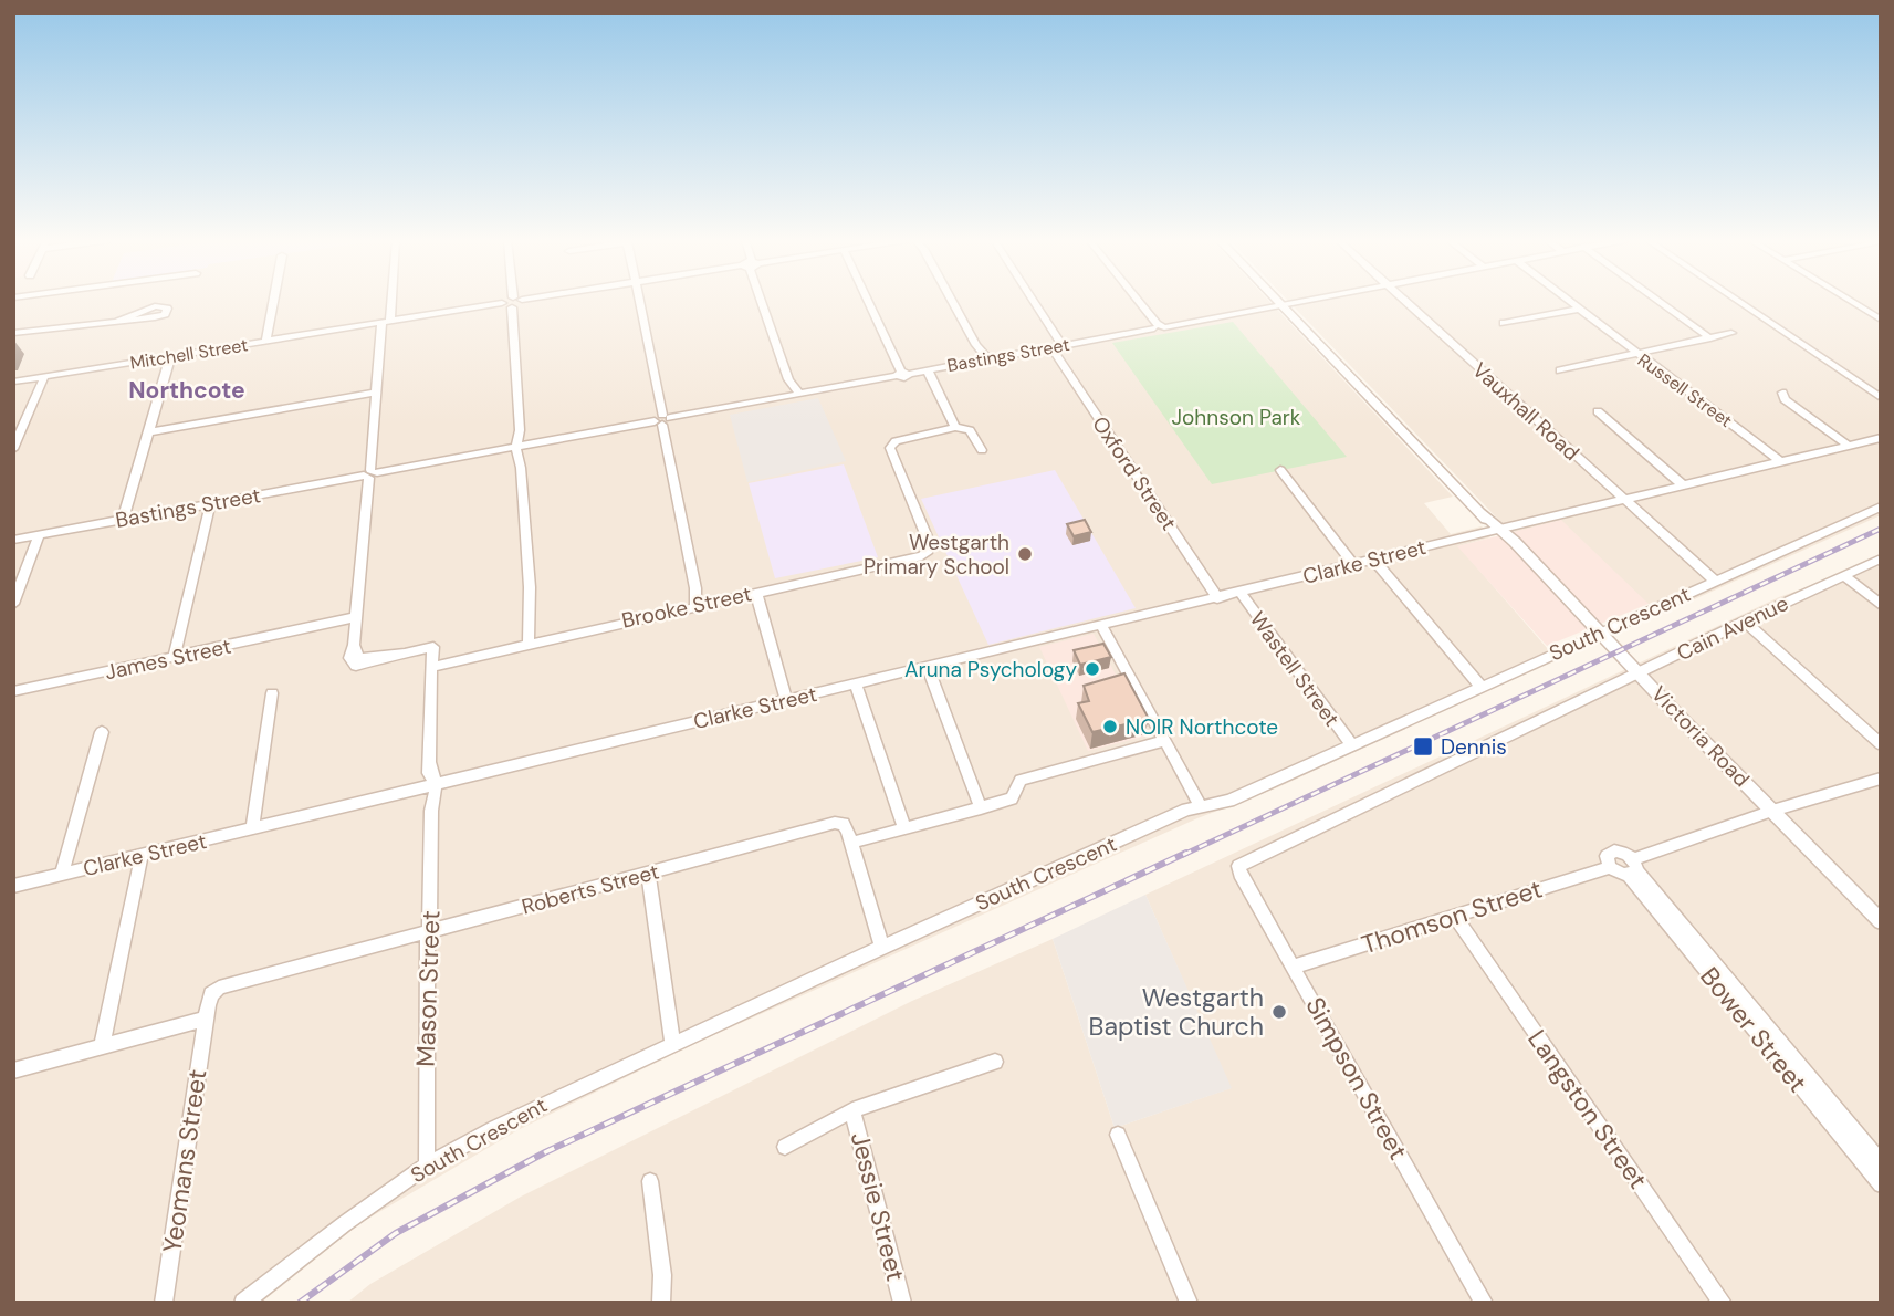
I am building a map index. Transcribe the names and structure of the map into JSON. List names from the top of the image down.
{
  "streets": {
    "street": [
      "Mitchell Street",
      "Bastings Street",
      "Russell Street",
      "Vauxhall Road",
      "Oxford Street",
      "Clarke Street",
      "Brooke Street",
      "South Crescent",
      "Cain Avenue",
      "James Street",
      "Wastell Street",
      "Victoria Road",
      "Roberts Street",
      "Thomson Street",
      "Mason Street",
      "Bower Street",
      "Simpson Street",
      "Langston Street",
      "Yeomans Street",
      "Jessie Street"
    ]
  },
  "crossings": [
    ["Bastings Street", "Oxford Street"],
    ["Bastings Street", "Victoria Road"],
    ["Russell Street", "Clarke Street"],
    ["Vauxhall Road", "Clarke Street"],
    ["Vauxhall Road", "South Crescent"],
    ["Oxford Street", "Clarke Street"],
    ["Clarke Street", "Wastell Street"],
    ["Clarke Street", "Victoria Road"],
    ["Clarke Street", "Mason Street"],
    ["Brooke Street", "James Street"],
    ["Brooke Street", "Mason Street"],
    ["South Crescent", "Wastell Street"],
    ["South Crescent", "Victoria Road"],
    ["South Crescent", "Mason Street"],
    ["Cain Avenue", "Victoria Road"],
    ["Cain Avenue", "Simpson Street"],
    ["Roberts Street", "Mason Street"],
    ["Roberts Street", "Yeomans Street"],
    ["Thomson Street", "Bower Street"],
    ["Thomson Street", "Simpson Street"],
    ["Thomson Street", "Langston Street"]
  ],
  "districts": ["Northcote"],
  "parks": ["Johnson Park"],
  "places": {
    "other": [
      "Westgarth Primary School",
      "Aruna Psychology",
      "NOIR Northcote",
      "Westgarth Baptist Church"
    ],
    "transit": ["Dennis"]
  }
}
